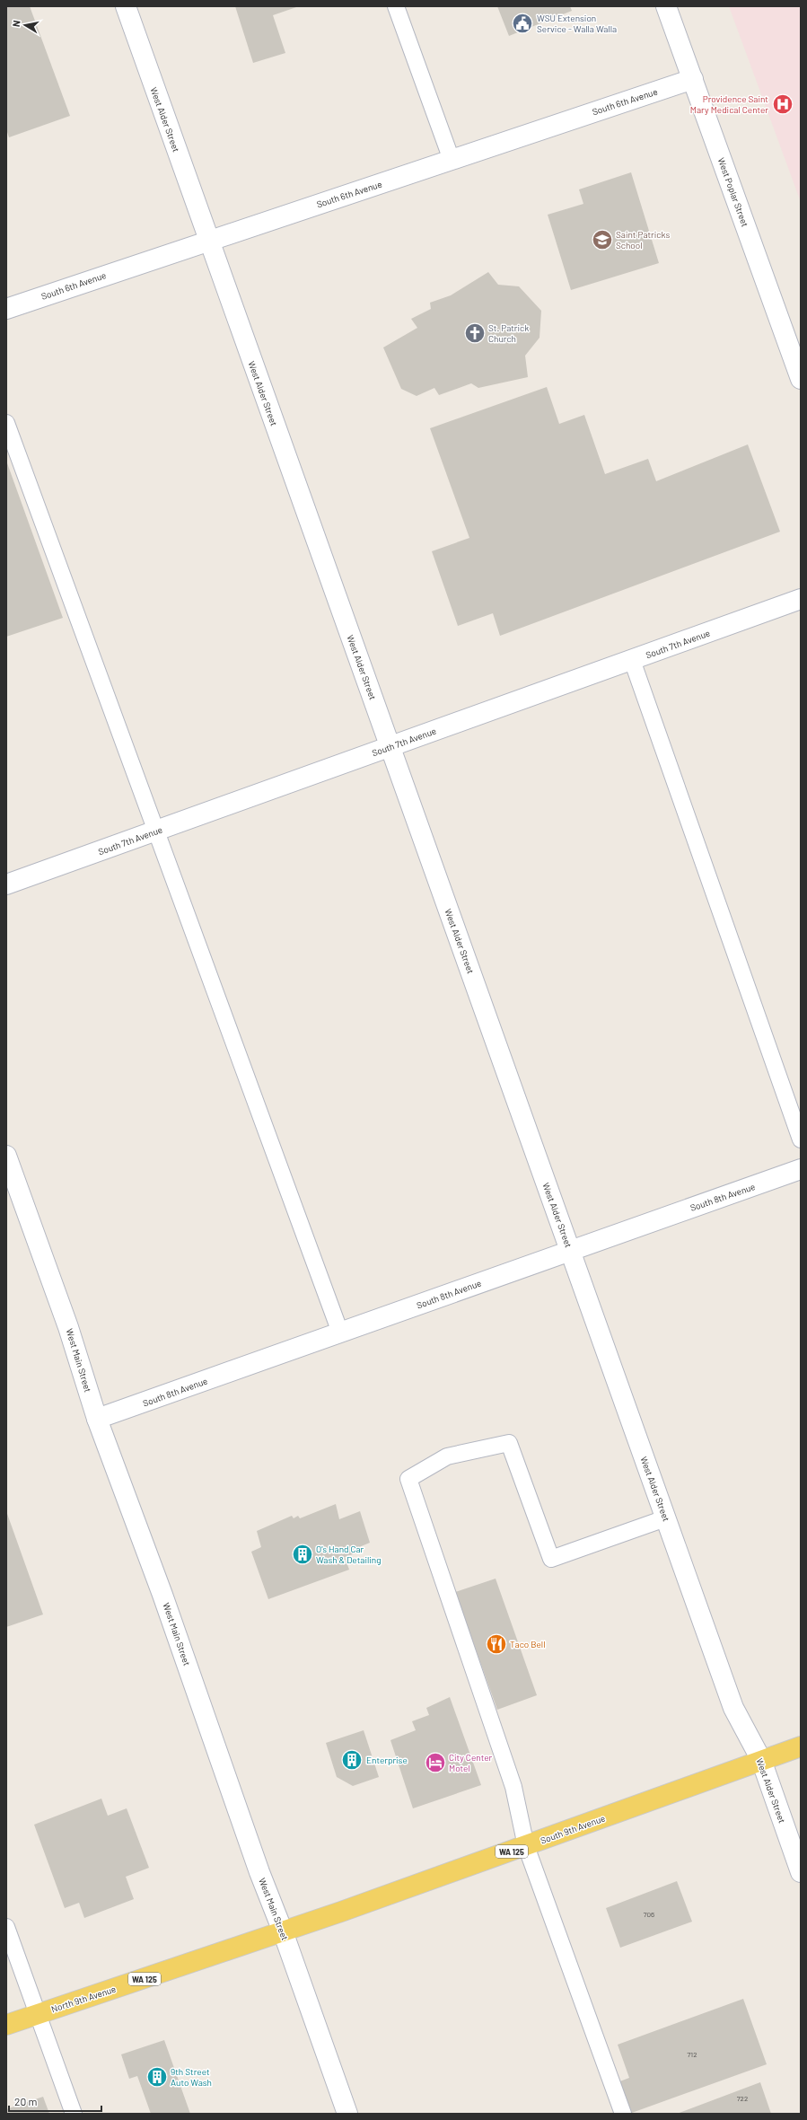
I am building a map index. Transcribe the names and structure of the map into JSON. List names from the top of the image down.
{
  "streets": {
    "main road": [
      "South 6th Avenue",
      "West Alder Street",
      "West Poplar Street",
      "South 7th Avenue",
      "South 8th Avenue",
      "West Main Street",
      "South 9th Avenue",
      "WA 125",
      "North 9th Avenue"
    ]
  },
  "crossings": [
    ["South 6th Avenue", "West Alder Street"],
    ["South 6th Avenue", "West Poplar Street"],
    ["West Alder Street", "South 7th Avenue"],
    ["West Alder Street", "South 8th Avenue"],
    ["West Alder Street", "South 9th Avenue"],
    ["South 8th Avenue", "West Main Street"],
    ["West Main Street", "South 9th Avenue"],
    ["West Main Street", "North 9th Avenue"],
    ["South 9th Avenue", "North 9th Avenue"]
  ],
  "places": {
    "public building": ["WSU Extension Service - Walla Walla"],
    "hospital": ["Providence Saint Mary Medical Center"],
    "school or university": ["Saint Patricks School"],
    "church": ["St. Patrick Church"],
    "building": ["O's Hand Car Wash & Detailing", "Enterprise", "9th Street Auto Wash"],
    "restaurant": ["Taco Bell"],
    "hotel": ["City Center Motel"]
  },
  "house_numbers": ["706", "712", "722"],
  "scale_bar": "20 m",
  "north": "left"
}
